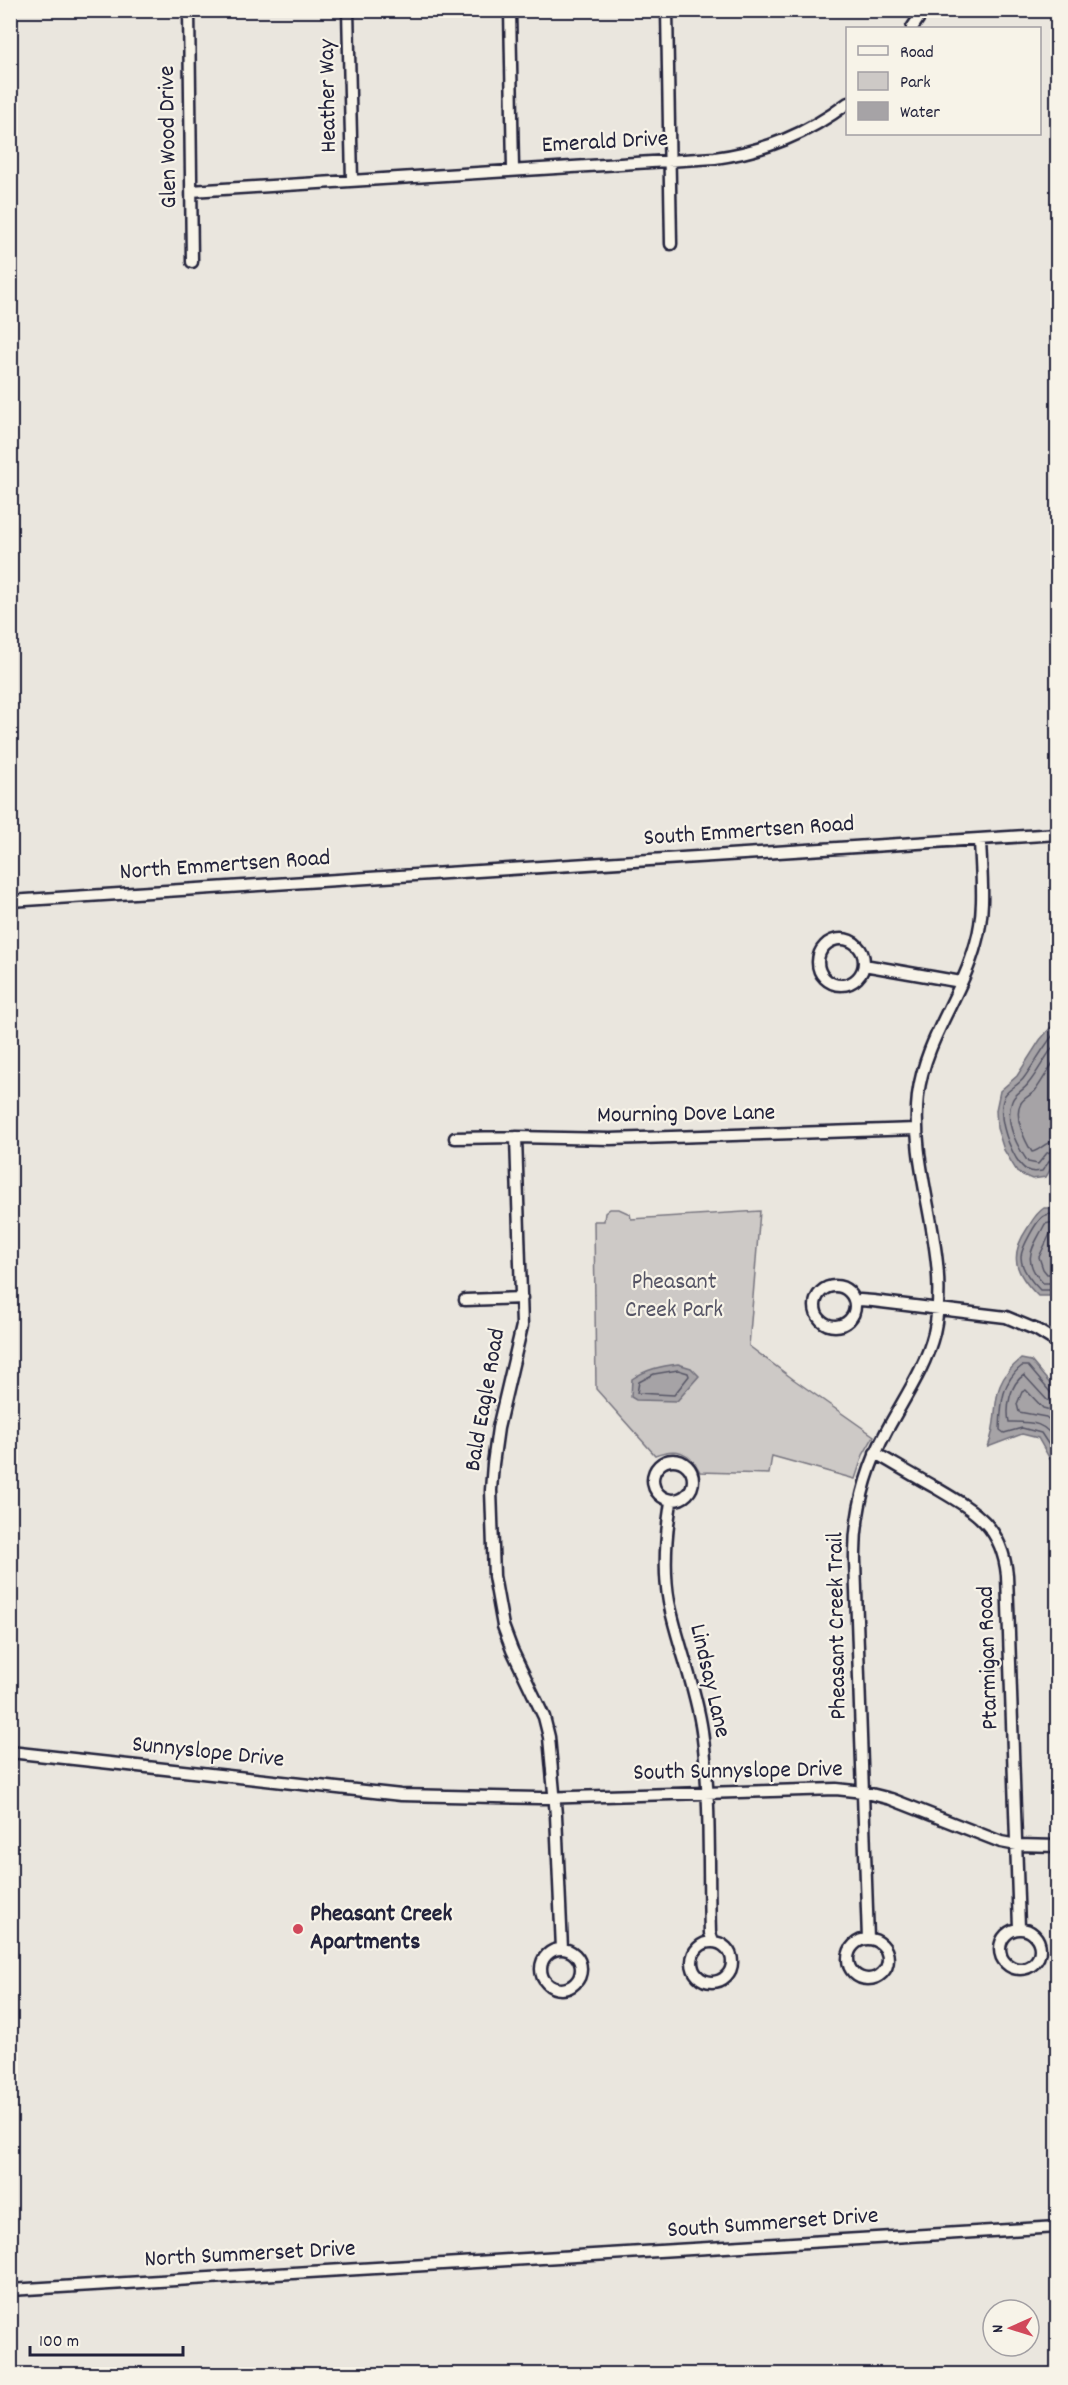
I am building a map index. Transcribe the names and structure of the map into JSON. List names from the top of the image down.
{
  "streets": {
    "street": [
      "Heather Way",
      "Glen Wood Drive",
      "Emerald Drive",
      "South Emmertsen Road",
      "North Emmertsen Road",
      "Mourning Dove Lane",
      "Bald Eagle Road",
      "Pheasant Creek Trail",
      "Ptarmigan Road",
      "Lindsay Lane",
      "Sunnyslope Drive",
      "South Sunnyslope Drive",
      "South Summerset Drive",
      "North Summerset Drive"
    ]
  },
  "crossings": [
    ["Heather Way", "Emerald Drive"],
    ["Glen Wood Drive", "Emerald Drive"],
    ["South Emmertsen Road", "North Emmertsen Road"],
    ["South Emmertsen Road", "Pheasant Creek Trail"],
    ["Mourning Dove Lane", "Bald Eagle Road"],
    ["Mourning Dove Lane", "Pheasant Creek Trail"],
    ["Bald Eagle Road", "Sunnyslope Drive"],
    ["Bald Eagle Road", "South Sunnyslope Drive"],
    ["Pheasant Creek Trail", "Ptarmigan Road"],
    ["Pheasant Creek Trail", "South Sunnyslope Drive"],
    ["Ptarmigan Road", "South Sunnyslope Drive"],
    ["Lindsay Lane", "South Sunnyslope Drive"],
    ["Sunnyslope Drive", "South Sunnyslope Drive"],
    ["South Summerset Drive", "North Summerset Drive"]
  ],
  "parks": ["Pheasant Creek Park"],
  "places": ["Pheasant Creek Apartments"],
  "legend": ["Road", "Park", "Water"],
  "scale_bar": "100 m",
  "north": "left"
}
